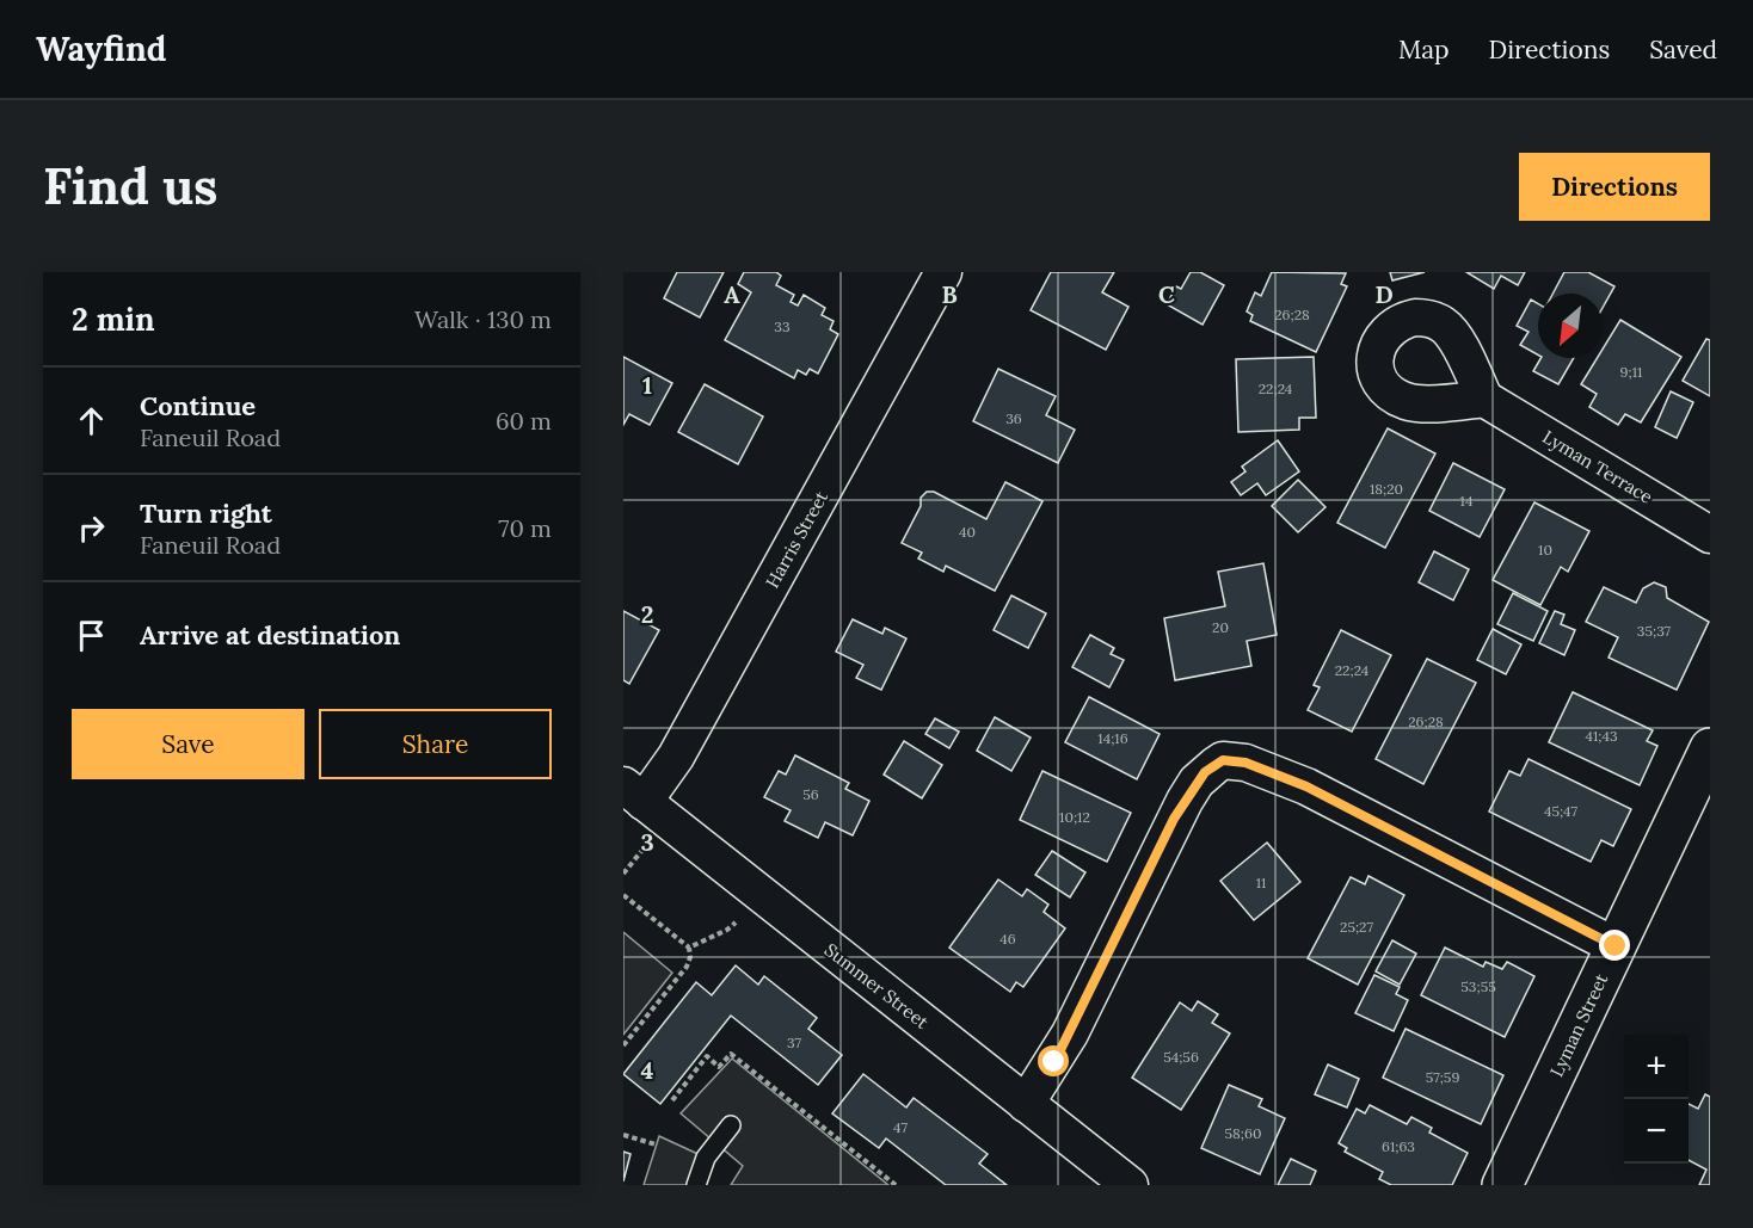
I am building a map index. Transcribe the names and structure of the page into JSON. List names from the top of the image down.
{
  "streets": {
    "street": [
      "Lyman Terrace",
      "Harris Street",
      "Summer Street",
      "Lyman Street"
    ]
  },
  "crossings": [
    ["Harris Street", "Summer Street"]
  ],
  "house_numbers": [
    "26;28",
    "33",
    "9;11",
    "22;24",
    "36",
    "18;20",
    "14",
    "40",
    "10",
    "20",
    "35;37",
    "22;24",
    "26;28",
    "41;43",
    "14;16",
    "56",
    "45;47",
    "10;12",
    "11",
    "25;27",
    "46",
    "53;55",
    "37",
    "54;56",
    "57;59",
    "47",
    "58;60",
    "61;63"
  ],
  "north": "bottom left",
  "page": {
    "header": "Wayfind",
    "nav": ["Map", "Directions", "Saved"],
    "buttons": [
      "Directions",
      ["Save", "Share"]
    ],
    "title": "Find us",
    "heading": ["2 min", "Walk · 130 m"],
    "list": [
      ["Continue", "Faneuil Road", "60 m"],
      ["Turn right", "Faneuil Road", "70 m"],
      "Arrive at destination"
    ],
    "map_buttons": ["+", "−"]
  },
  "grid": {
    "columns": [
      "A",
      "B",
      "C",
      "D"
    ],
    "rows": [
      "1",
      "2",
      "3",
      "4"
    ]
  }
}
